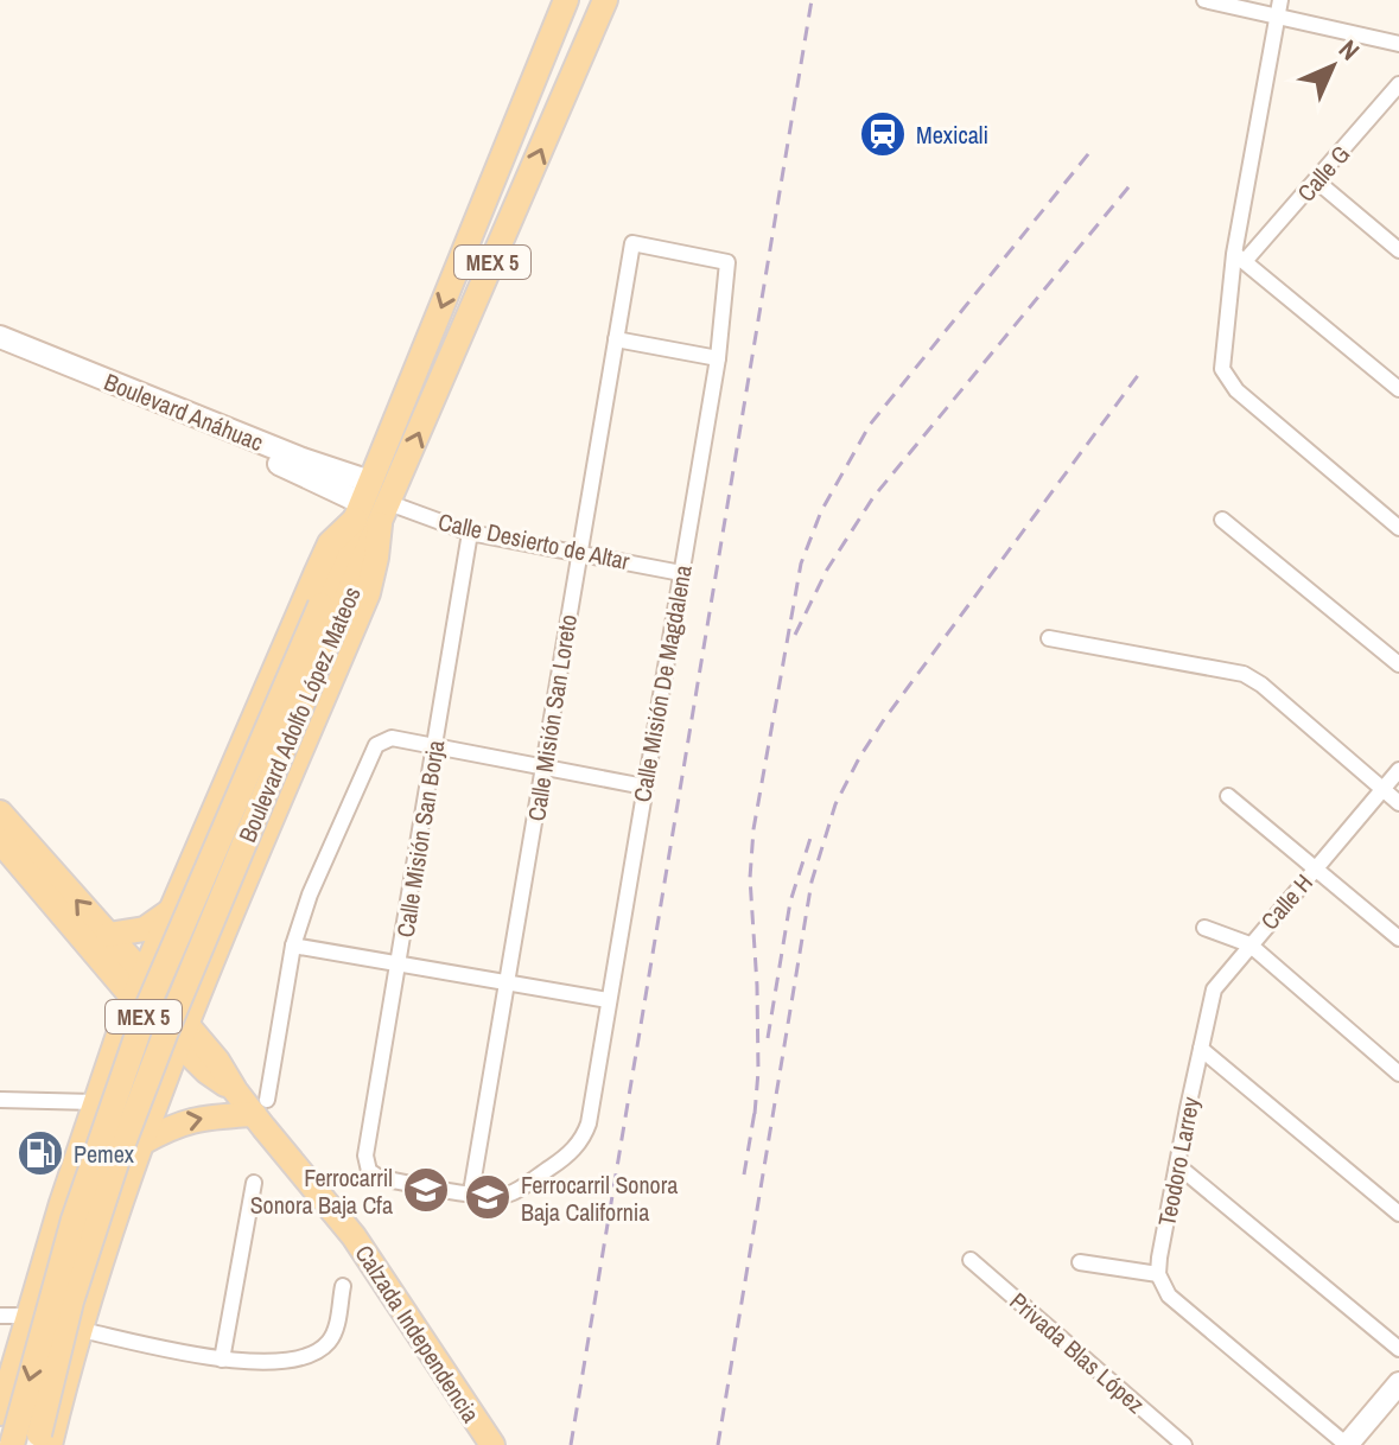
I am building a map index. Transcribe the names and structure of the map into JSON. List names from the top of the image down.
{
  "streets": {
    "main road": [
      "MEX 5",
      "Boulevard Anáhuac",
      "Boulevard Adolfo López Mateos",
      "Calzada Independencia"
    ],
    "street": [
      "Calle G",
      "Calle Desierto de Altar",
      "Calle Misión De Magdalena",
      "Calle Misión San Loreto",
      "Calle Misión San Borja",
      "Calle H",
      "Teodoro Larrey",
      "Privada Blas López"
    ]
  },
  "crossings": [
    ["Boulevard Anáhuac", "Calle Desierto de Altar"],
    ["Boulevard Anáhuac", "Boulevard Adolfo López Mateos"],
    ["Calle Desierto de Altar", "Calle Misión De Magdalena"],
    ["Calle Desierto de Altar", "Boulevard Adolfo López Mateos"],
    ["Calle Desierto de Altar", "Calle Misión San Loreto"],
    ["Calle Desierto de Altar", "Calle Misión San Borja"],
    ["Calle Misión De Magdalena", "Calle Misión San Loreto"],
    ["Calle Misión De Magdalena", "Calle Misión San Borja"],
    ["Calle H", "Teodoro Larrey"]
  ],
  "places": {
    "station": ["Mexicali"],
    "fuel station": ["Pemex"],
    "school or university": ["Ferrocarril Sonora Baja Cfa", "Ferrocarril Sonora Baja California"]
  },
  "north": "top right"
}
